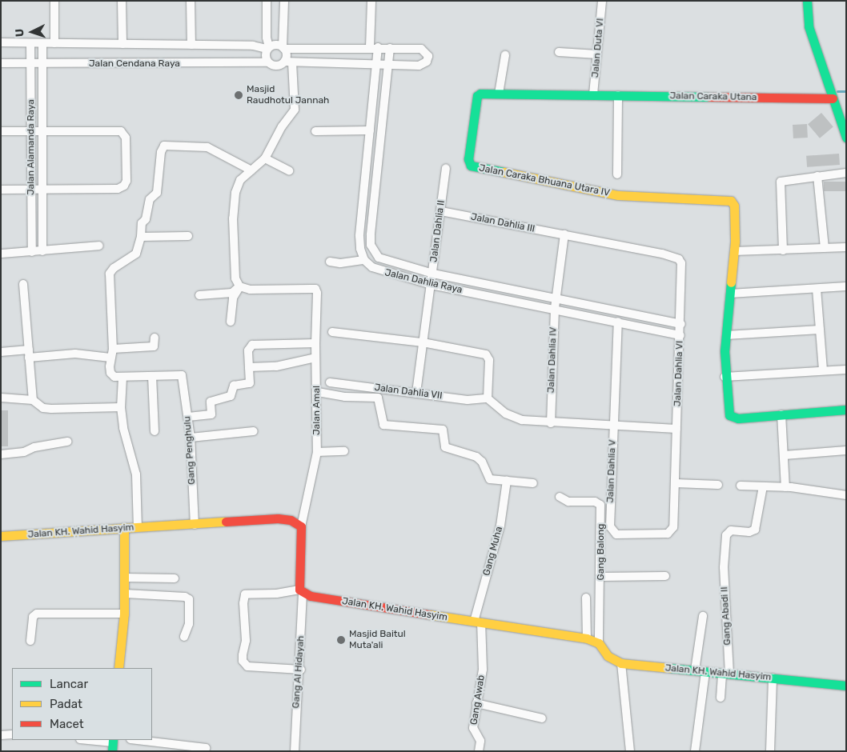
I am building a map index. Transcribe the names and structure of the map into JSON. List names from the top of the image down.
{
  "streets": {
    "street": [
      "Jalan Duta VI",
      "Jalan Cendana Raya",
      "Jalan Caraka Utana",
      "Jalan Alamanda Raya",
      "Jalan Caraka Bhuana Utara IV",
      "Jalan Dahlia III",
      "Jalan Dahlia II",
      "Jalan Dahlia Raya",
      "Jalan Dahlia IV",
      "Jalan Dahlia VI",
      "Jalan Dahlia VII",
      "Jalan Amal",
      "Gang Penghulu",
      "Jalan Dahlia V",
      "Jalan KH. Wahid Hasyim",
      "Gang Muha",
      "Gang Balong",
      "Gang Abadi II",
      "Gang Al Hidayah",
      "Gang Awab"
    ]
  },
  "crossings": [
    ["Jalan Duta VI", "Jalan Caraka Utana"],
    ["Jalan Duta VI", "Jalan Caraka Bhuana Utara IV"],
    ["Jalan Cendana Raya", "Jalan Alamanda Raya"],
    ["Jalan Caraka Utana", "Jalan Caraka Bhuana Utara IV"],
    ["Jalan Dahlia III", "Jalan Dahlia II"],
    ["Jalan Dahlia III", "Jalan Dahlia VI"],
    ["Jalan Dahlia II", "Jalan Dahlia Raya"],
    ["Jalan Dahlia II", "Jalan Dahlia VII"],
    ["Jalan Dahlia Raya", "Jalan Dahlia IV"],
    ["Jalan Dahlia Raya", "Jalan Dahlia VI"],
    ["Jalan Dahlia VI", "Jalan Dahlia V"],
    ["Jalan Amal", "Jalan KH. Wahid Hasyim"],
    ["Gang Penghulu", "Jalan KH. Wahid Hasyim"],
    ["Jalan KH. Wahid Hasyim", "Gang Muha"],
    ["Jalan KH. Wahid Hasyim", "Gang Balong"],
    ["Jalan KH. Wahid Hasyim", "Gang Abadi II"],
    ["Jalan KH. Wahid Hasyim", "Gang Al Hidayah"],
    ["Jalan KH. Wahid Hasyim", "Gang Awab"],
    ["Gang Muha", "Gang Awab"]
  ],
  "places": ["Masjid Raudhotul Jannah", "Masjid Baitul Muta'ali"],
  "legend": ["Lancar", "Padat", "Macet"],
  "north": "left"
}
